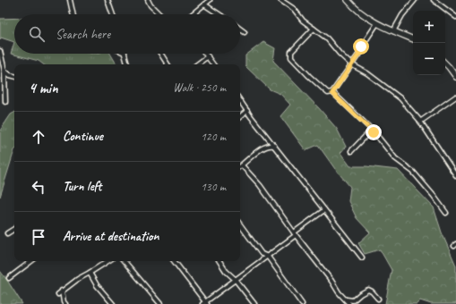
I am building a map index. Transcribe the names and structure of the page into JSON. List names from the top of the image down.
{
  "page": {
    "map_buttons": ["+", "−"],
    "search": "Search here",
    "heading": ["4 min", "Walk · 250 m"],
    "list": [
      ["Continue", "120 m"],
      ["Turn left", "130 m"],
      "Arrive at destination"
    ]
  }
}
